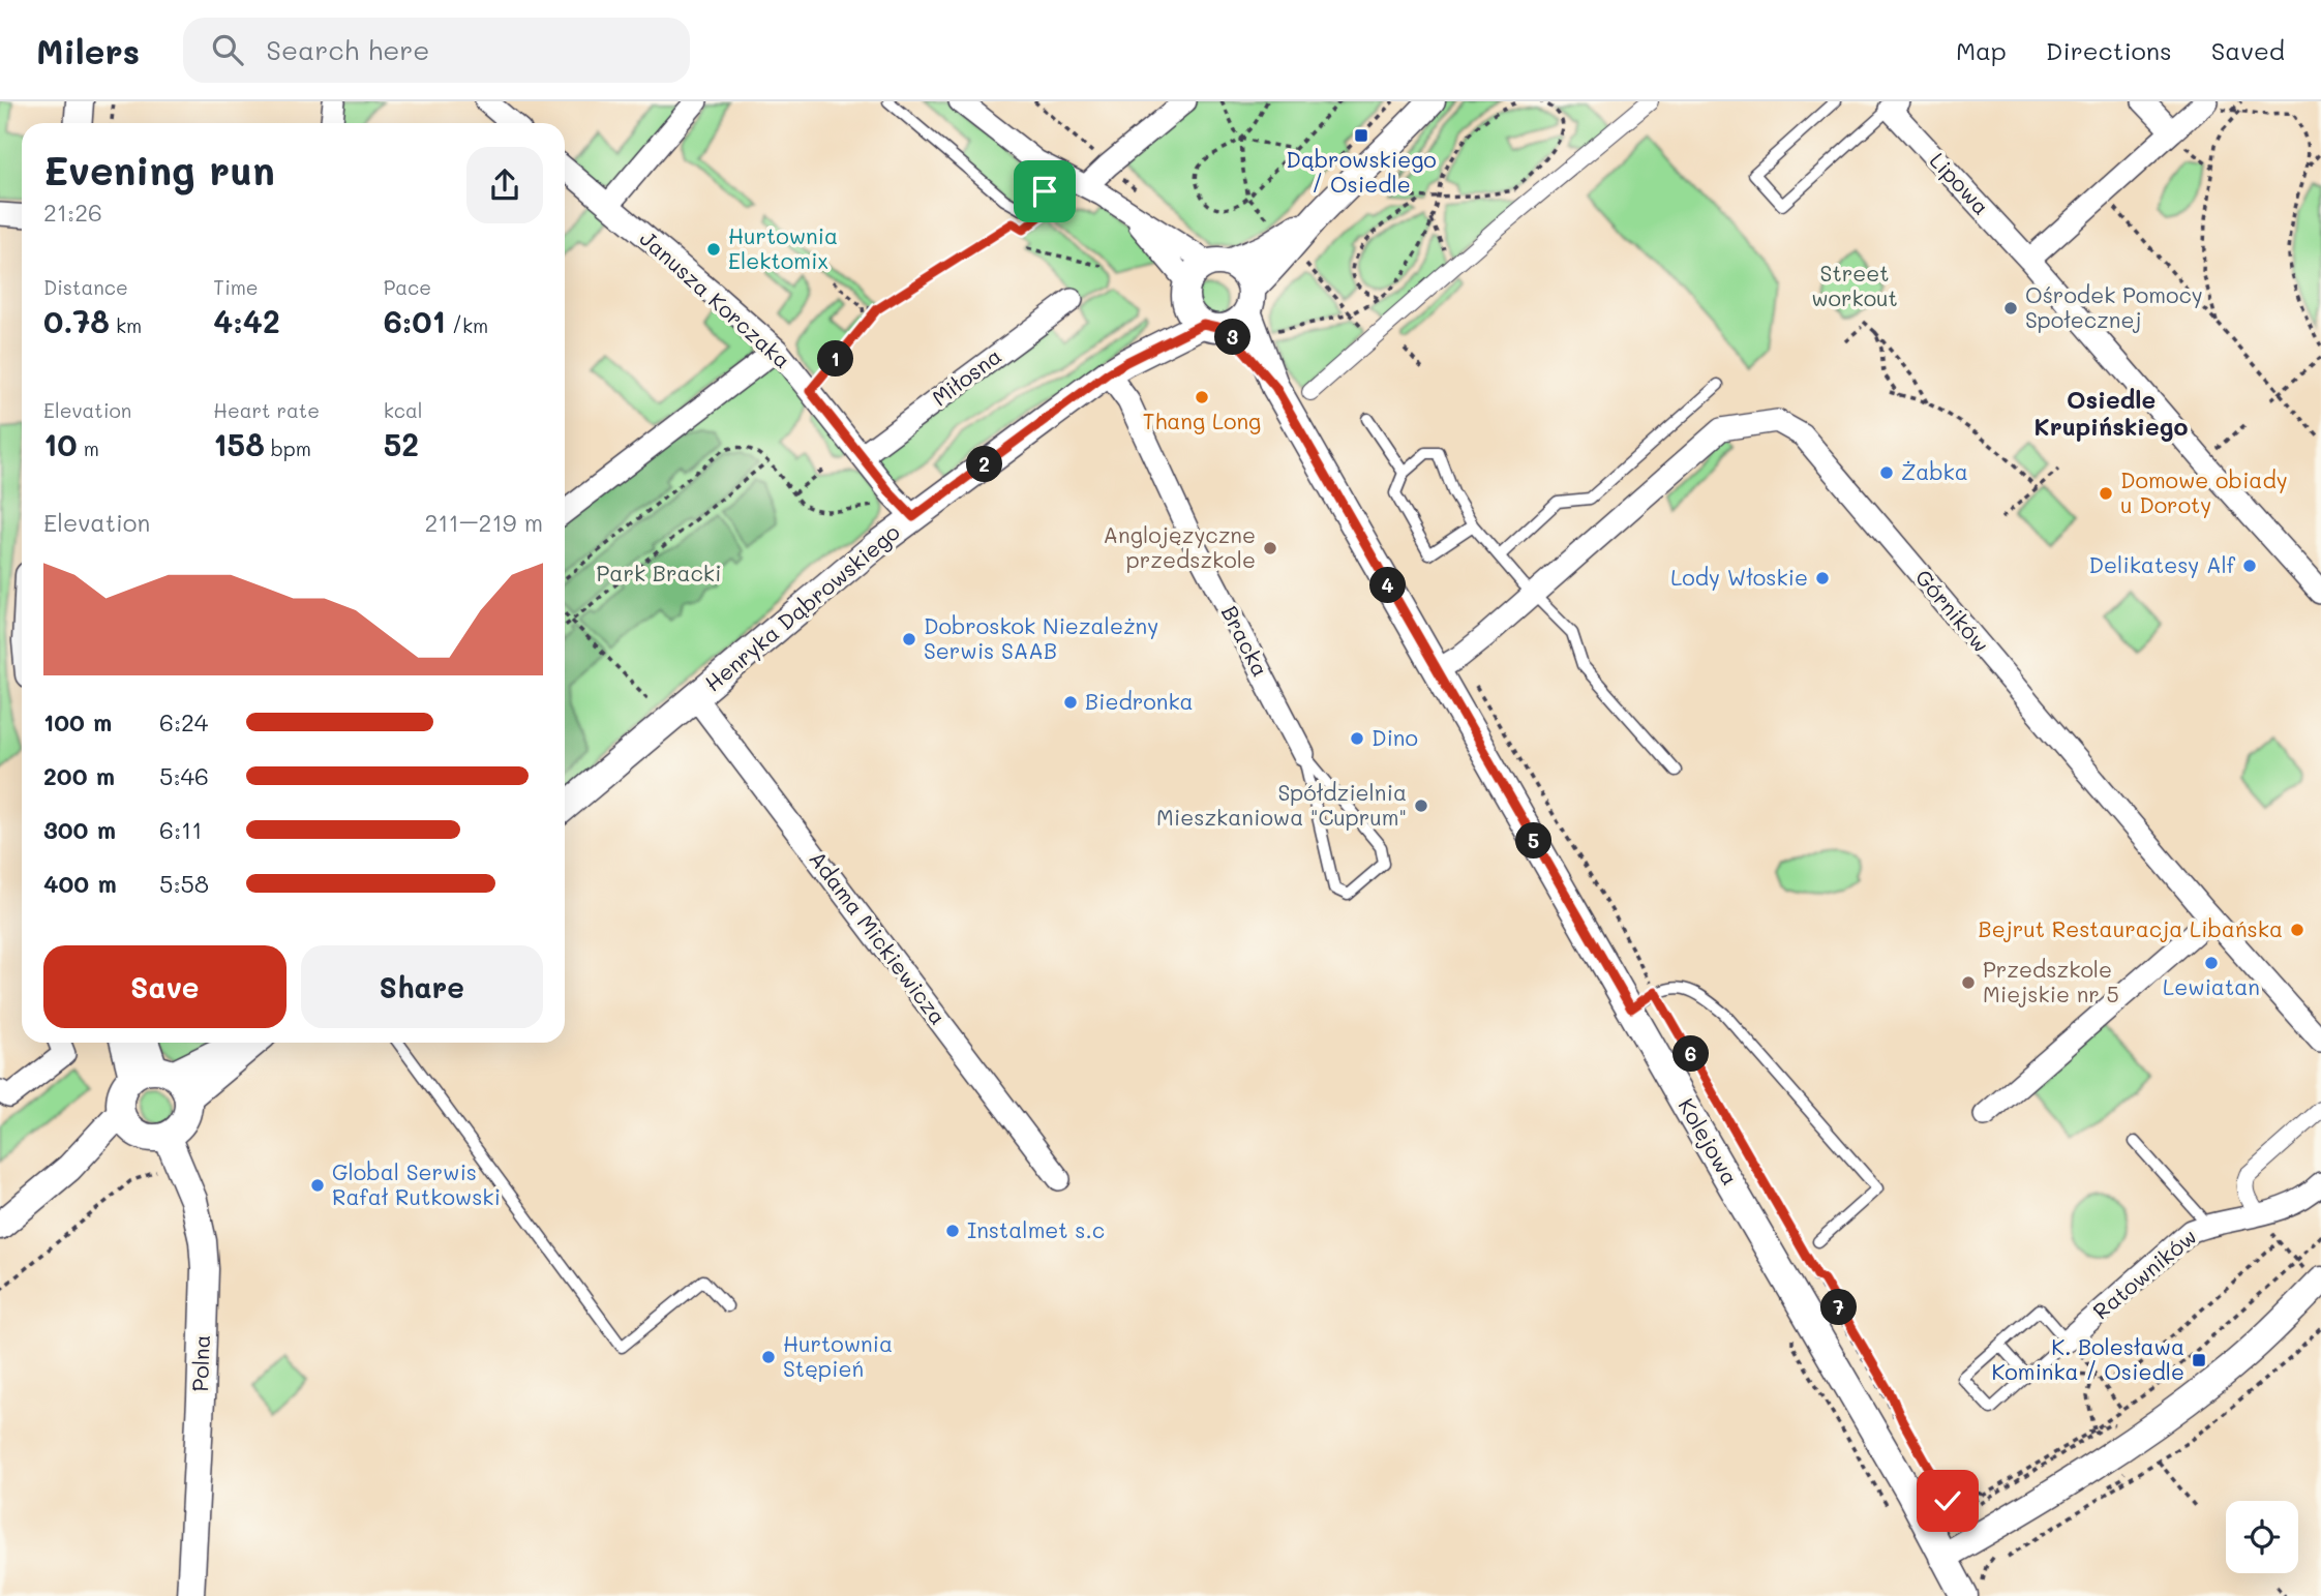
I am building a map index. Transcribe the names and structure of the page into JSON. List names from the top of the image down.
{
  "streets": {
    "street": [
      "Lipowa",
      "Janusza Korczaka",
      "Miłosna",
      "Henryka Dąbrowskiego",
      "Górników",
      "Bracka",
      "Adama Mickiewicza",
      "Kolejowa",
      "Ratowników",
      "Polna"
    ]
  },
  "crossings": [
    ["Janusza Korczaka", "Miłosna"],
    ["Janusza Korczaka", "Henryka Dąbrowskiego"],
    ["Henryka Dąbrowskiego", "Bracka"],
    ["Henryka Dąbrowskiego", "Adama Mickiewicza"],
    ["Henryka Dąbrowskiego", "Kolejowa"],
    ["Górników", "Kolejowa"]
  ],
  "districts": ["Osiedle Krupińskiego"],
  "parks": ["Street workout", "Park Bracki"],
  "places": {
    "transit": ["Dąbrowskiego / Osiedle", "K. Bolesława Kominka / Osiedle"],
    "other": [
      "Hurtownia Elektomix",
      "Ośrodek Pomocy Społecznej",
      "Thang Long",
      "Żabka",
      "Domowe obiady u Doroty",
      "Anglojęzyczne przedszkole",
      "Delikatesy Alf",
      "Lody Włoskie",
      "Dobroskok Niezależny Serwis SAAB",
      "Biedronka",
      "Dino",
      "Spółdzielnia Mieszkaniowa \"Cuprum\"",
      "Bejrut Restauracja Libańska",
      "Lewiatan",
      "Przedszkole Miejskie nr 5",
      "Global Serwis Rafał Rutkowski",
      "Instalmet s.c",
      "Hurtownia Stępień"
    ]
  },
  "page": {
    "header": "Milers",
    "search": "Search here",
    "nav": ["Map", "Directions", "Saved"],
    "heading": ["Evening run", "21:26"],
    "stats": [
      ["Distance", "0.78 km"],
      ["Time", "4:42"],
      ["Pace", "6:01 /km"],
      ["Elevation", "10 m"],
      ["Heart rate", "158 bpm"],
      ["kcal", "52"]
    ],
    "pins": [
      "3",
      "1",
      "2",
      "4",
      "5",
      "6",
      "7"
    ],
    "chart": ["Elevation", "211–219 m"],
    "list": [
      {
        "name": "100 m",
        "note": "6:24"
      },
      {
        "name": "200 m",
        "note": "5:46"
      },
      {
        "name": "300 m",
        "note": "6:11"
      },
      {
        "name": "400 m",
        "note": "5:58"
      }
    ],
    "buttons": ["Save", "Share"]
  }
}
